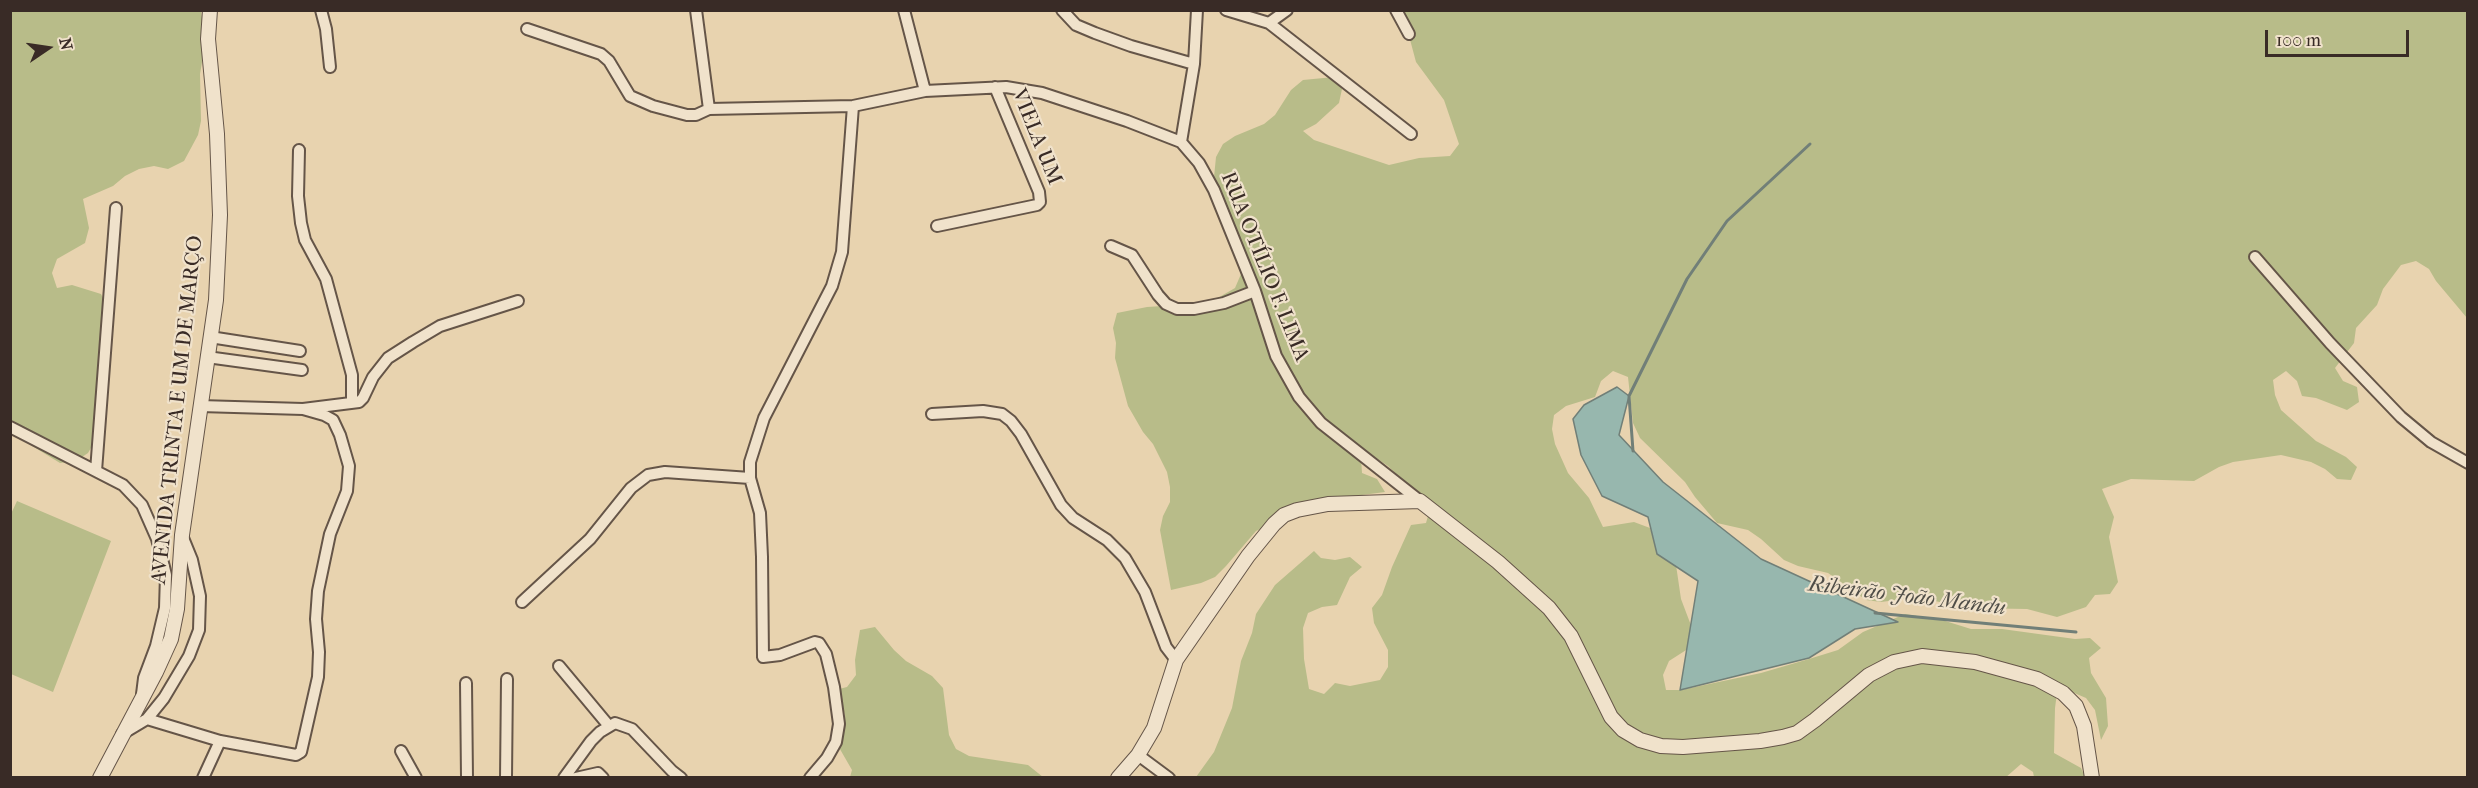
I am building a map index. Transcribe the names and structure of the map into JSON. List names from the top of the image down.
{
  "streets": {
    "street": ["VIELA UM", "RUA OTÍLIO F. LIMA", "AVENIDA TRINTA E UM DE MARÇO"]
  },
  "water": ["Ribeirão João Mandu"],
  "scale_bar": "100 m",
  "north": "right"
}
